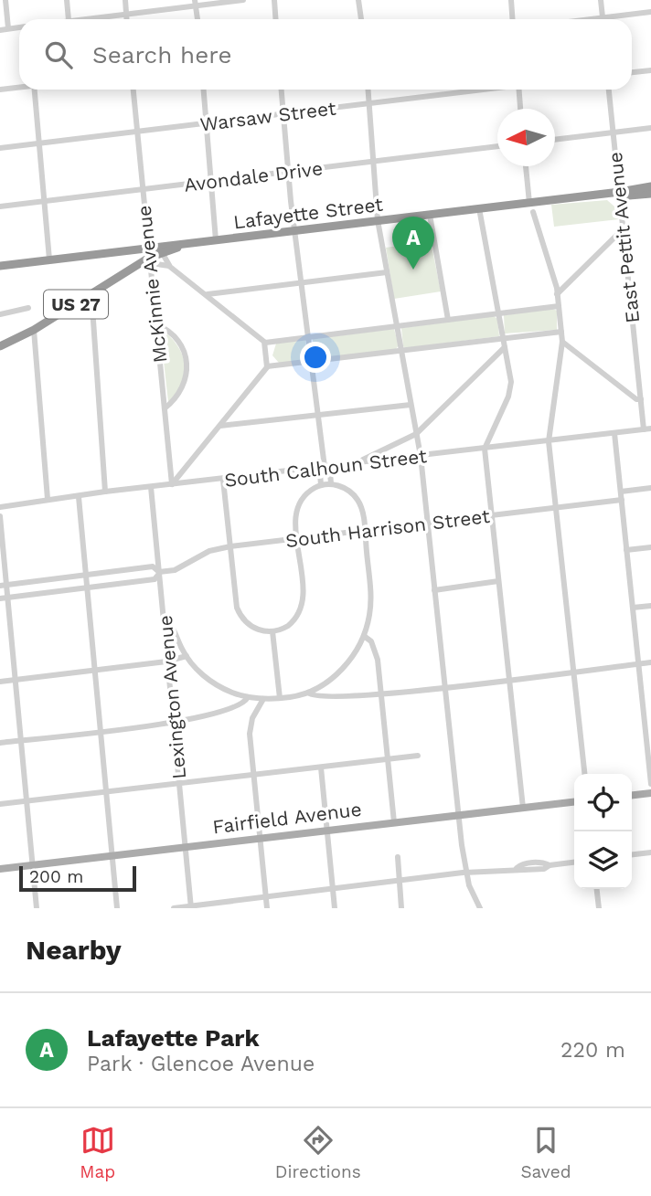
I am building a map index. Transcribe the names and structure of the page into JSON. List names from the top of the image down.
{
  "streets": {
    "highway": ["Lafayette Street", "US 27"],
    "main road": ["Fairfield Avenue"],
    "street": [
      "Warsaw Street",
      "Avondale Drive",
      "East Pettit Avenue",
      "McKinnie Avenue",
      "South Calhoun Street",
      "South Harrison Street",
      "Lexington Avenue"
    ]
  },
  "crossings": [
    ["Warsaw Street", "McKinnie Avenue"],
    ["Avondale Drive", "McKinnie Avenue"],
    ["Lafayette Street", "East Pettit Avenue"],
    ["Lafayette Street", "McKinnie Avenue"],
    ["Lafayette Street", "US 27"],
    ["East Pettit Avenue", "South Calhoun Street"],
    ["McKinnie Avenue", "US 27"],
    ["McKinnie Avenue", "South Calhoun Street"],
    ["South Calhoun Street", "Lexington Avenue"],
    ["South Harrison Street", "Lexington Avenue"],
    ["Lexington Avenue", "Fairfield Avenue"]
  ],
  "scale_bar": "200 m",
  "north": "left",
  "page": {
    "search": "Search here",
    "pins": "A",
    "scale": "200 m",
    "heading": "Nearby",
    "list": [
      {
        "mark": "A",
        "name": "Lafayette Park",
        "note": "Park · Glencoe Avenue",
        "value": "220 m"
      }
    ],
    "nav": ["Map", "Directions", "Saved"]
  }
}
